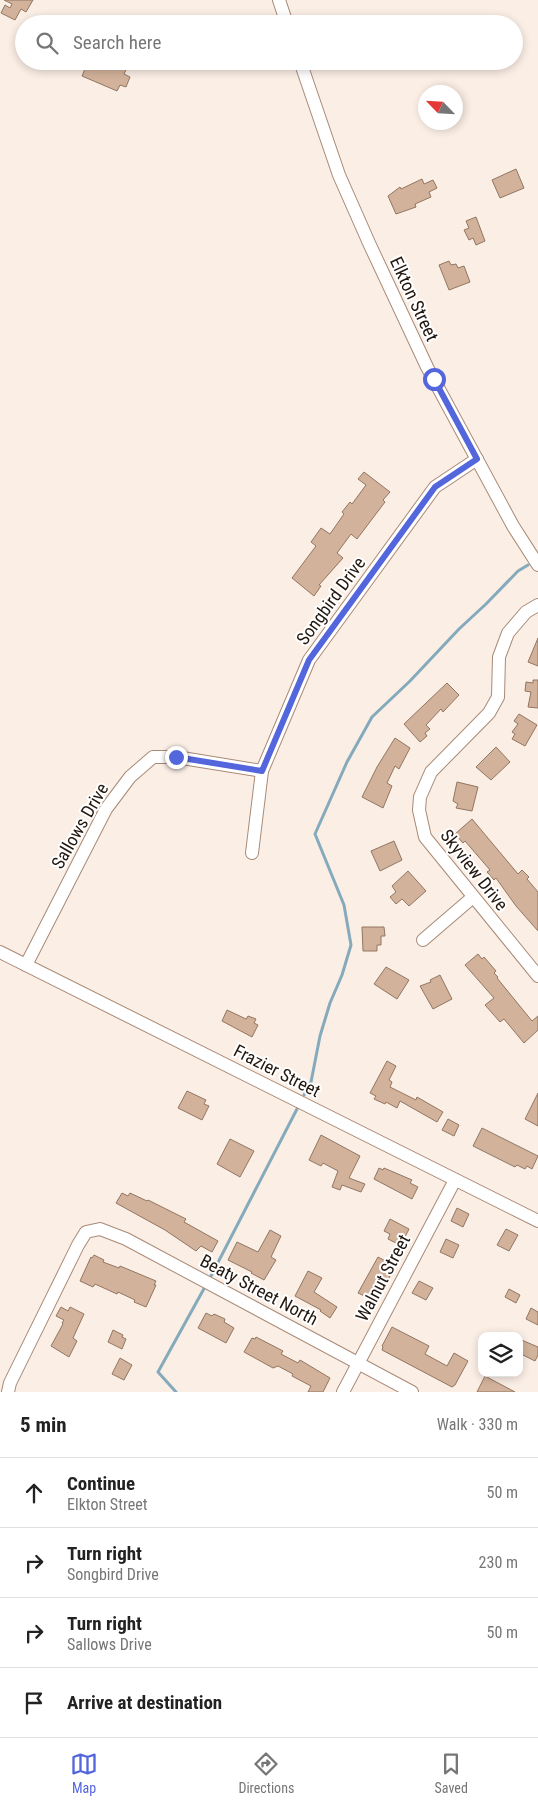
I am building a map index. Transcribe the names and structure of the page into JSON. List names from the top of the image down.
{
  "streets": {
    "street": [
      "Elkton Street",
      "Songbird Drive",
      "Sallows Drive",
      "Skyview Drive",
      "Frazier Street",
      "Walnut Street",
      "Beaty Street North"
    ]
  },
  "crossings": [
    ["Elkton Street", "Songbird Drive"],
    ["Songbird Drive", "Sallows Drive"],
    ["Sallows Drive", "Frazier Street"],
    ["Frazier Street", "Walnut Street"],
    ["Walnut Street", "Beaty Street North"]
  ],
  "north": "top left",
  "page": {
    "search": "Search here",
    "heading": ["5 min", "Walk · 330 m"],
    "list": [
      ["Continue", "Elkton Street", "50 m"],
      ["Turn right", "Songbird Drive", "230 m"],
      ["Turn right", "Sallows Drive", "50 m"],
      "Arrive at destination"
    ],
    "nav": ["Map", "Directions", "Saved"]
  }
}
